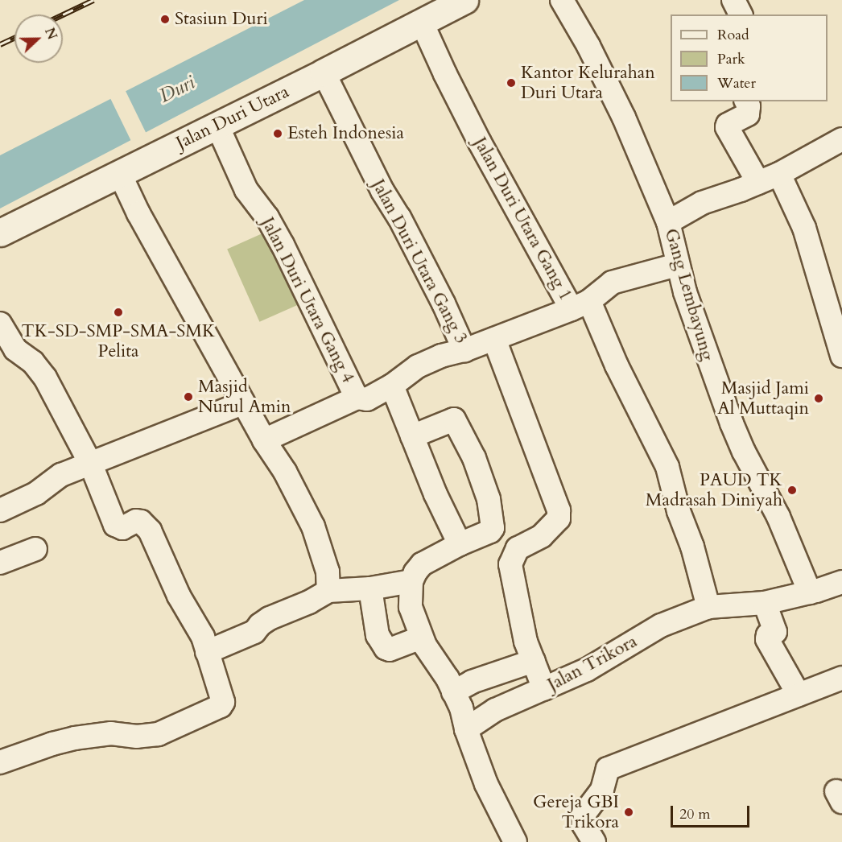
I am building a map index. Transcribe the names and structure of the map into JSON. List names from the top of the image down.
{
  "streets": {
    "street": [
      "Jalan Duri Utara",
      "Jalan Duri Utara Gang 1",
      "Jalan Duri Utara Gang 3",
      "Gang Lembayung",
      "Jalan Duri Utara Gang 4",
      "Jalan Trikora"
    ]
  },
  "crossings": [
    ["Jalan Duri Utara", "Jalan Duri Utara Gang 1"],
    ["Jalan Duri Utara", "Jalan Duri Utara Gang 3"],
    ["Jalan Duri Utara", "Jalan Duri Utara Gang 4"],
    ["Jalan Duri Utara Gang 1", "Jalan Duri Utara Gang 3"],
    ["Jalan Duri Utara Gang 1", "Jalan Trikora"],
    ["Jalan Duri Utara Gang 3", "Gang Lembayung"],
    ["Jalan Duri Utara Gang 3", "Jalan Duri Utara Gang 4"],
    ["Gang Lembayung", "Jalan Trikora"]
  ],
  "water": ["Duri"],
  "places": [
    "Stasiun Duri",
    "Kantor Kelurahan Duri Utara",
    "Esteh Indonesia",
    "TK-SD-SMP-SMA-SMK Pelita",
    "Masjid Nurul Amin",
    "Masjid Jami Al Muttaqin",
    "PAUD TK Madrasah Diniyah",
    "Gereja GBI Trikora"
  ],
  "legend": ["Road", "Park", "Water"],
  "scale_bar": "20 m",
  "north": "right"
}
